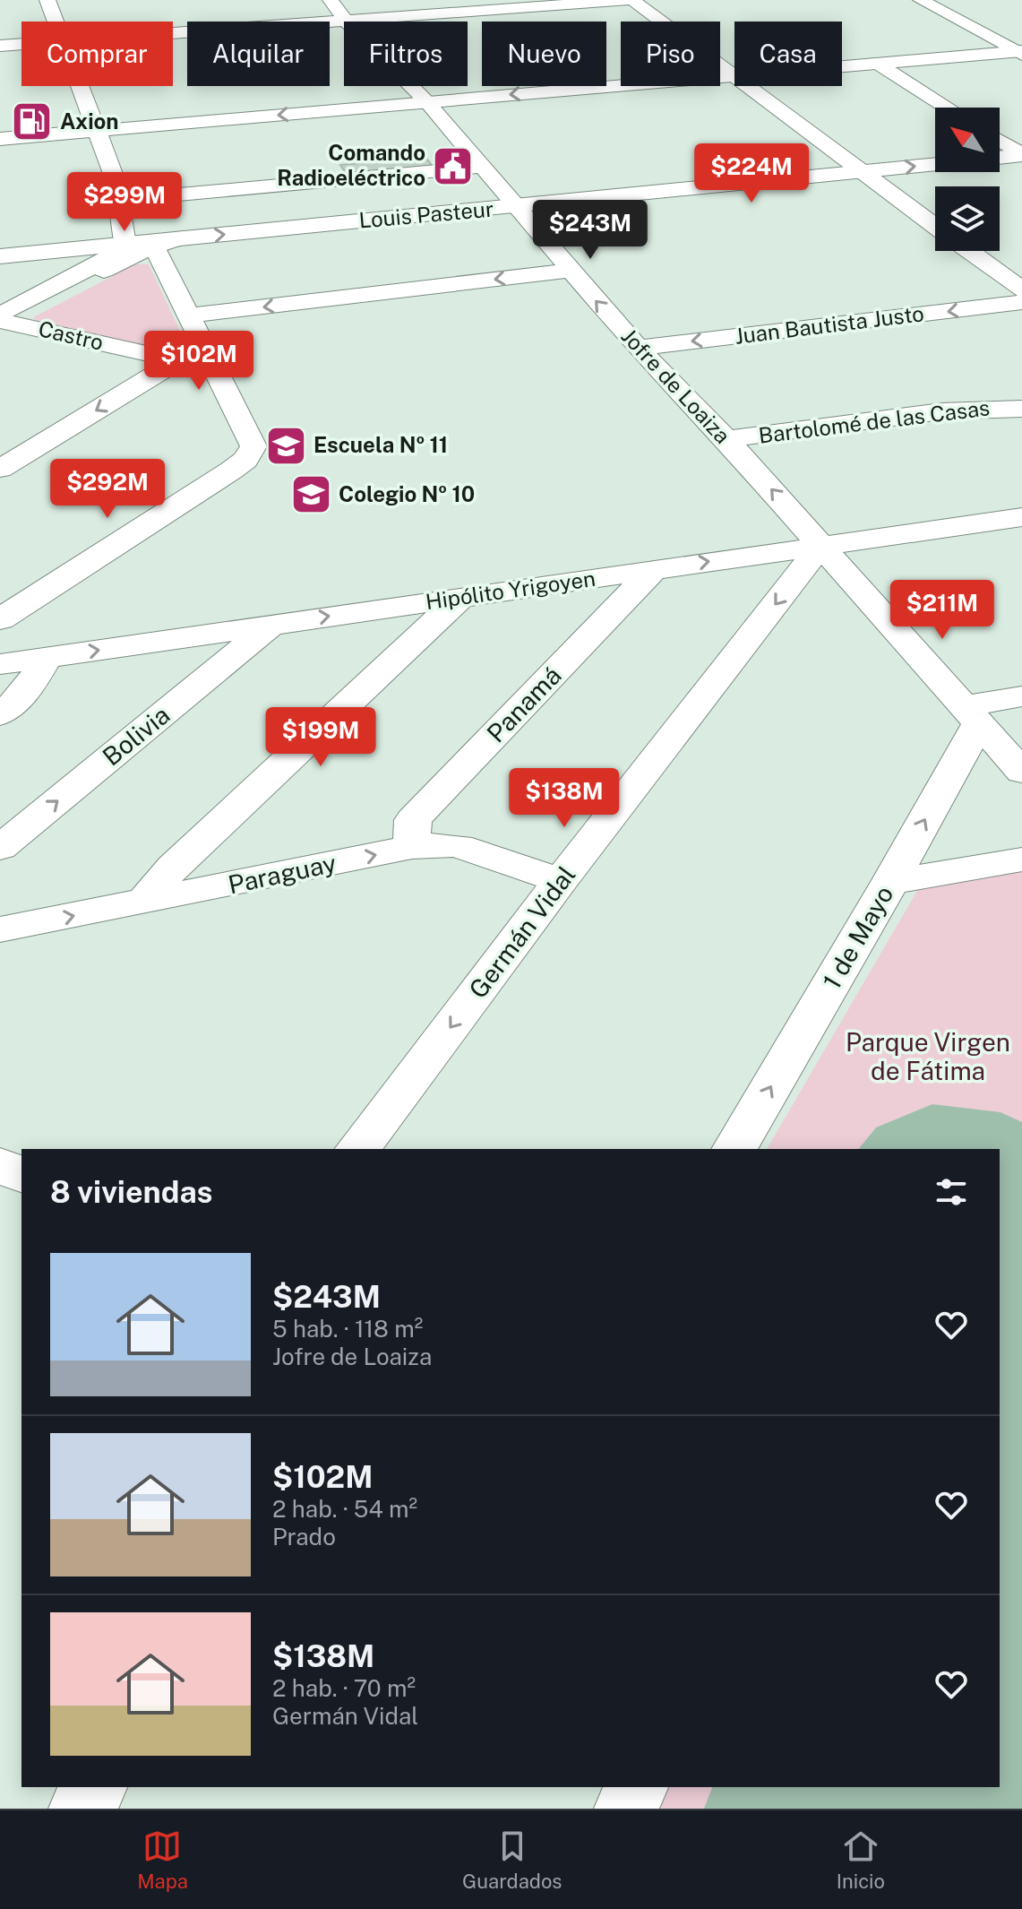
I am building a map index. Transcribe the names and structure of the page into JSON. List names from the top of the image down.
{
  "streets": {
    "street": [
      "Louis Pasteur",
      "Juan Bautista Justo",
      "Castro",
      "Jofre de Loaiza",
      "Bartolomé de las Casas",
      "Hipólito Yrigoyen",
      "Panamá",
      "Bolivia",
      "Paraguay",
      "Germán Vidal",
      "1 de Mayo"
    ]
  },
  "crossings": [
    ["Louis Pasteur", "Jofre de Loaiza"],
    ["Juan Bautista Justo", "Jofre de Loaiza"],
    ["Jofre de Loaiza", "Bartolomé de las Casas"],
    ["Jofre de Loaiza", "Hipólito Yrigoyen"],
    ["Jofre de Loaiza", "Germán Vidal"],
    ["Jofre de Loaiza", "1 de Mayo"],
    ["Hipólito Yrigoyen", "Panamá"],
    ["Hipólito Yrigoyen", "Bolivia"],
    ["Hipólito Yrigoyen", "Germán Vidal"],
    ["Panamá", "Paraguay"],
    ["Paraguay", "Germán Vidal"]
  ],
  "one_way": ["Paraguay", "1 de Mayo"],
  "parks": ["Parque Virgen de Fátima"],
  "places": {
    "fuel station": ["Axion"],
    "public building": ["Comando Radioeléctrico"],
    "school or university": ["Escuela Nº 11", "Colegio Nº 10"]
  },
  "north": "top left",
  "page": {
    "chip": [
      "Comprar",
      "Alquilar",
      "Filtros",
      "Nuevo",
      "Piso",
      "Casa"
    ],
    "price": [
      "$224M",
      "$299M",
      "$243M",
      "$102M",
      "$292M",
      "$211M",
      "$199M",
      "$138M"
    ],
    "heading": "8 viviendas",
    "list": [
      {
        "name": "$243M",
        "note": "5 hab. · 118 m² · Jofre de Loaiza"
      },
      {
        "name": "$102M",
        "note": "2 hab. · 54 m² · Prado"
      },
      {
        "name": "$138M",
        "note": "2 hab. · 70 m² · Germán Vidal"
      }
    ],
    "tabs": ["Mapa", "Guardados", "Inicio"]
  }
}
